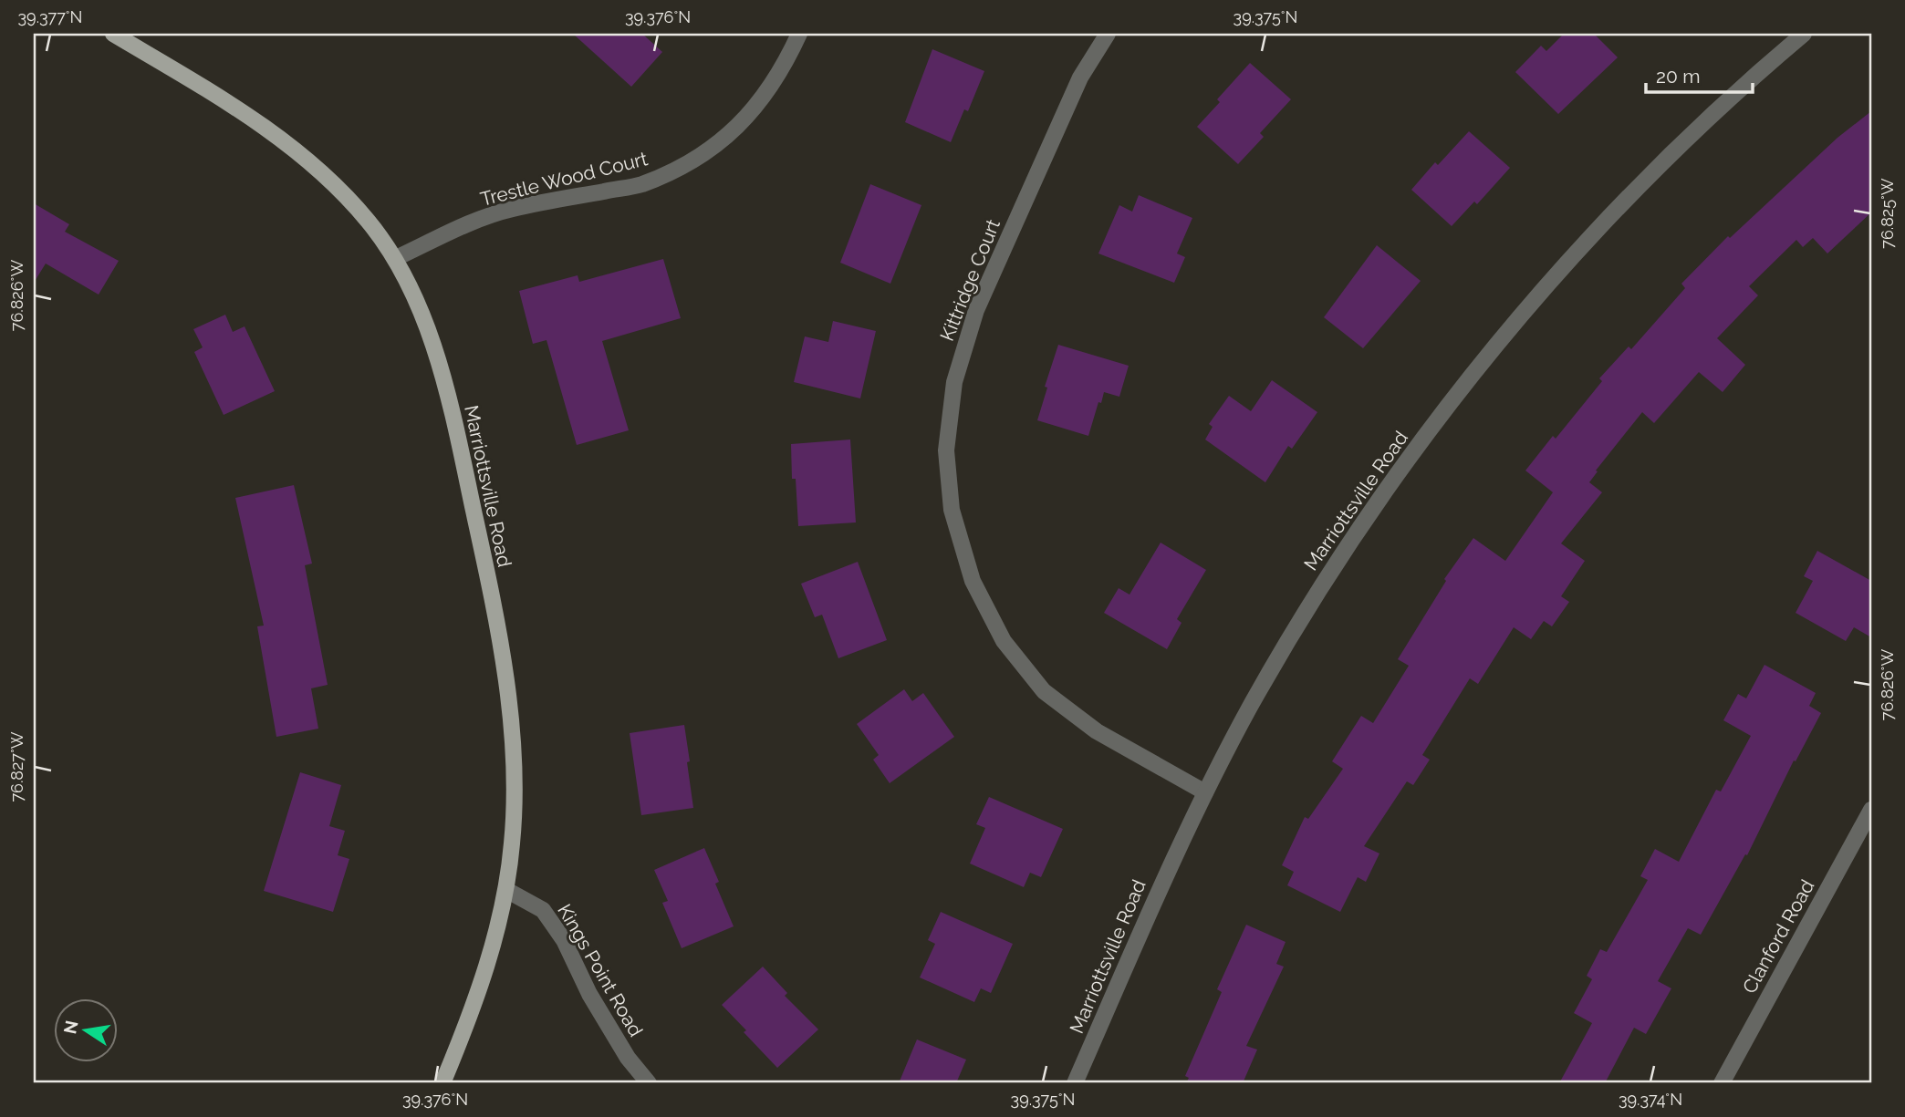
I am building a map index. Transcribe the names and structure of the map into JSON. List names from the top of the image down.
{
  "streets": {
    "main road": ["Marriottsville Road"],
    "street": [
      "Trestle Wood Court",
      "Kittridge Court",
      "Clanford Road",
      "Kings Point Road"
    ]
  },
  "crossings": [
    ["Trestle Wood Court", "Marriottsville Road"],
    ["Kittridge Court", "Marriottsville Road"],
    ["Marriottsville Road", "Kings Point Road"]
  ],
  "scale_bar": "20 m",
  "north": "left",
  "coordinates": [
    "39.377°N",
    "39.376°N",
    "39.375°N",
    "76.825°W",
    "76.826°W",
    "76.827°W",
    "39.374°N"
  ]
}
